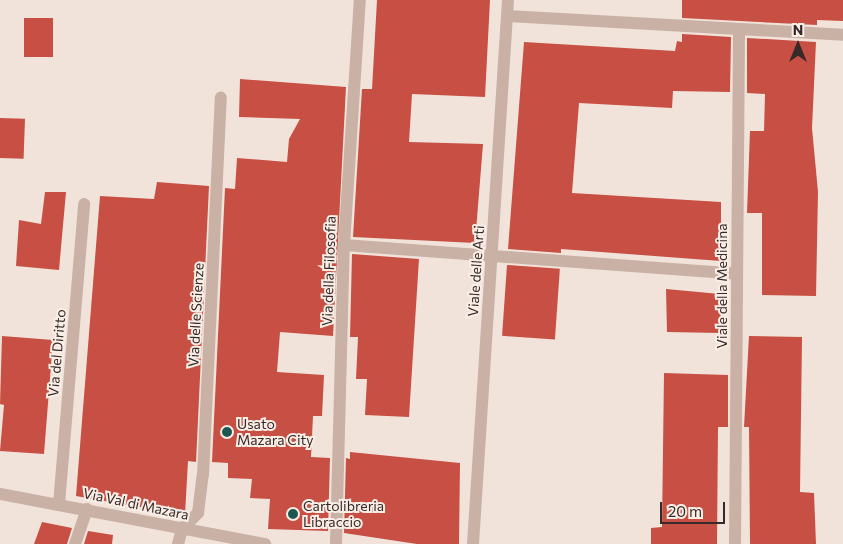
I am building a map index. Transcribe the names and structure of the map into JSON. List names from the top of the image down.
{
  "streets": {
    "street": [
      "Via della Filosofia",
      "Viale delle Arti",
      "Viale della Medicina",
      "Via delle Scienze",
      "Via del Diritto",
      "Via Val di Mazara"
    ]
  },
  "crossings": [
    ["Via delle Scienze", "Via Val di Mazara"],
    ["Via del Diritto", "Via Val di Mazara"]
  ],
  "places": ["Usato Mazara City", "Cartolibreria Libraccio"],
  "scale_bar": "20 m",
  "north": "top"
}
